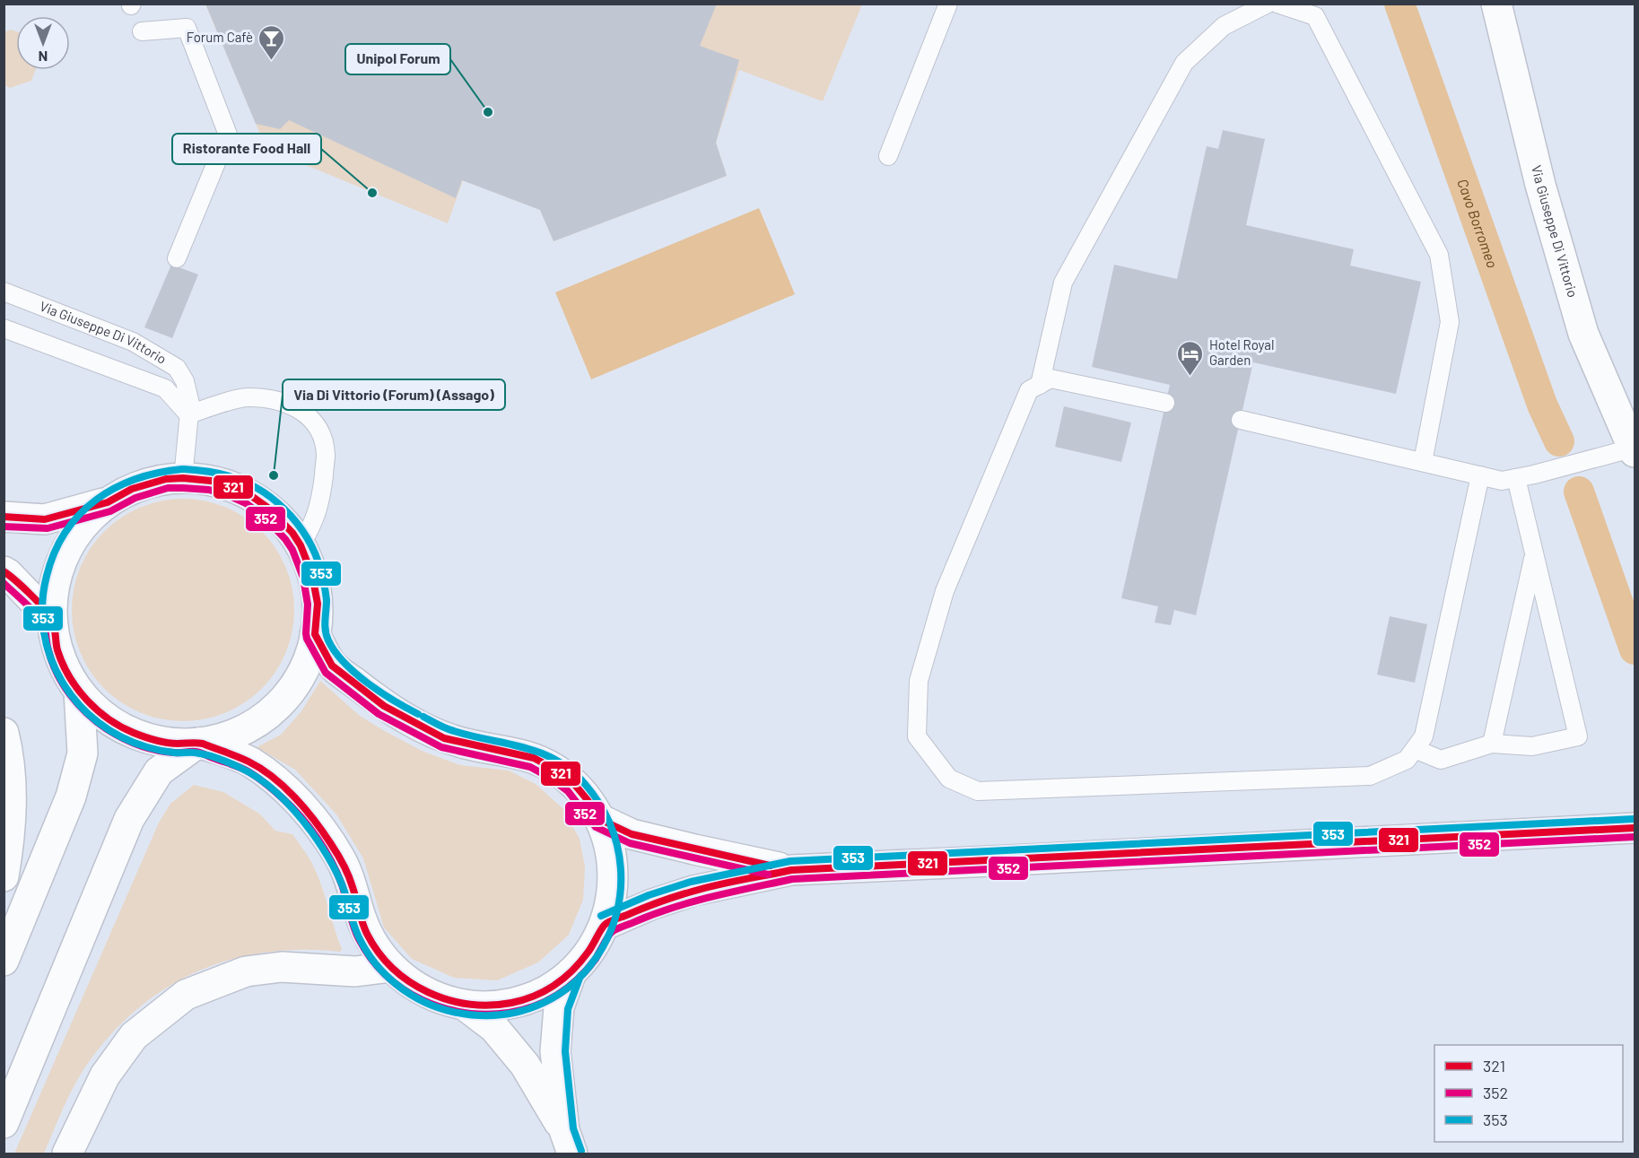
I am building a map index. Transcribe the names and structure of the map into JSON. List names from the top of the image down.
{
  "streets": {
    "main road": ["Via Giuseppe Di Vittorio"]
  },
  "water": ["Cavo Borromeo"],
  "places": {
    "bar": ["Forum Cafè"],
    "other": ["Unipol Forum", "Ristorante Food Hall", "Via Di Vittorio (Forum) (Assago)"],
    "hotel": ["Hotel Royal Garden"]
  },
  "lines": ["transit line 353", "transit line 321", "transit line 352"],
  "legend": ["321", "352", "353"],
  "north": "bottom"
}
